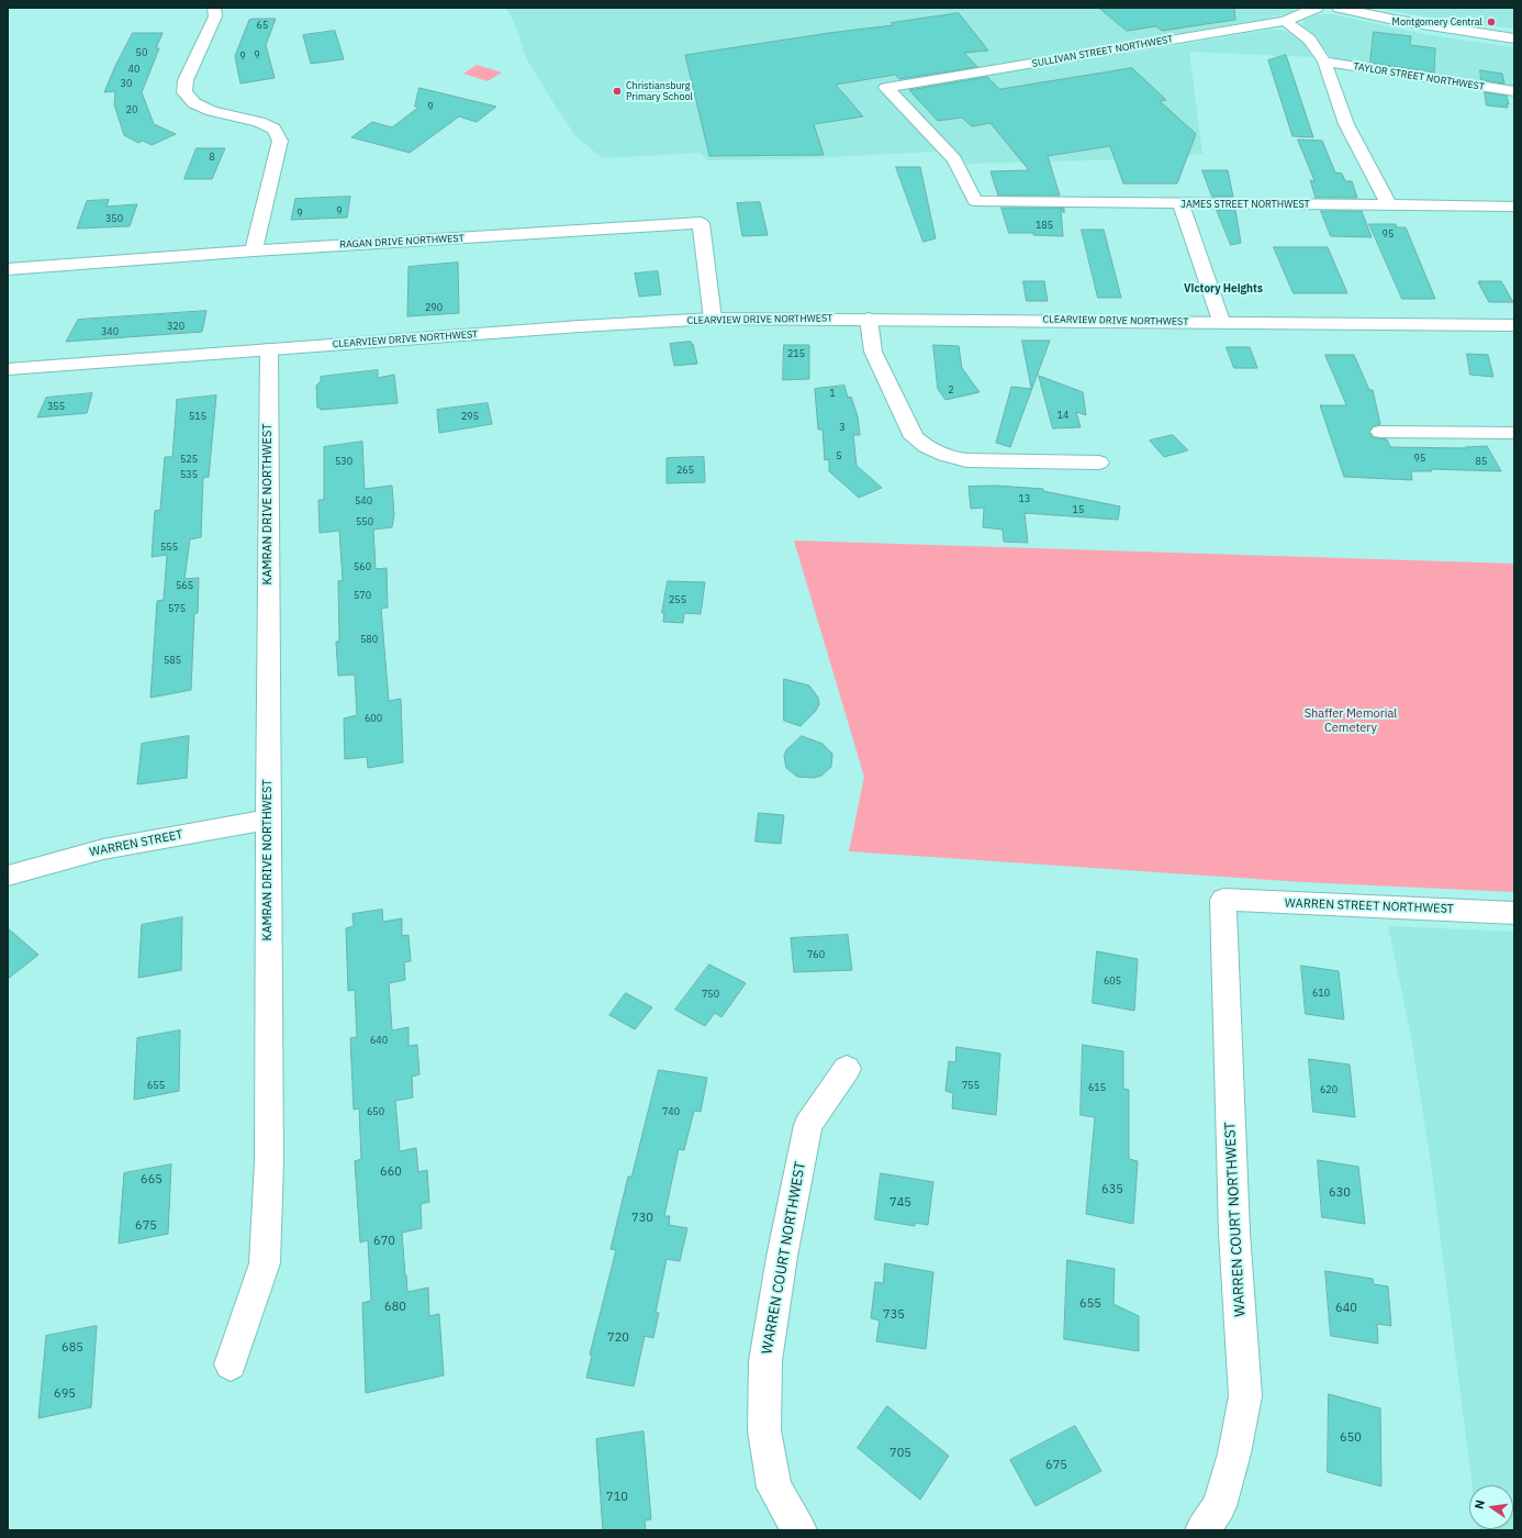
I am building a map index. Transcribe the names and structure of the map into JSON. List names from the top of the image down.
{
  "streets": {
    "street": [
      "SULLIVAN STREET NORTHWEST",
      "TAYLOR STREET NORTHWEST",
      "JAMES STREET NORTHWEST",
      "RAGAN DRIVE NORTHWEST",
      "CLEARVIEW DRIVE NORTHWEST",
      "KAMRAN DRIVE NORTHWEST",
      "WARREN STREET",
      "WARREN STREET NORTHWEST",
      "WARREN COURT NORTHWEST"
    ]
  },
  "crossings": [
    ["SULLIVAN STREET NORTHWEST", "JAMES STREET NORTHWEST"],
    ["RAGAN DRIVE NORTHWEST", "CLEARVIEW DRIVE NORTHWEST"],
    ["CLEARVIEW DRIVE NORTHWEST", "KAMRAN DRIVE NORTHWEST"],
    ["KAMRAN DRIVE NORTHWEST", "WARREN STREET"],
    ["WARREN STREET NORTHWEST", "WARREN COURT NORTHWEST"]
  ],
  "districts": ["Victory Heights"],
  "parks": ["Shaffer Memorial Cemetery"],
  "places": ["Montgomery Central", "Christiansburg Primary School"],
  "house_numbers": [
    "65",
    "50",
    "9",
    "9",
    "40",
    "30",
    "9",
    "20",
    "8",
    "9",
    "9",
    "350",
    "185",
    "95",
    "290",
    "320",
    "340",
    "215",
    "2",
    "1",
    "355",
    "14",
    "515",
    "295",
    "3",
    "5",
    "95",
    "525",
    "530",
    "85",
    "265",
    "535",
    "13",
    "540",
    "15",
    "550",
    "555",
    "560",
    "565",
    "570",
    "255",
    "575",
    "580",
    "585",
    "600",
    "760",
    "605",
    "610",
    "750",
    "640",
    "655",
    "755",
    "615",
    "620",
    "650",
    "740",
    "660",
    "665",
    "635",
    "630",
    "745",
    "730",
    "675",
    "670",
    "655",
    "680",
    "640",
    "735",
    "720",
    "685",
    "695",
    "650",
    "705",
    "675",
    "710"
  ],
  "north": "left"
}
